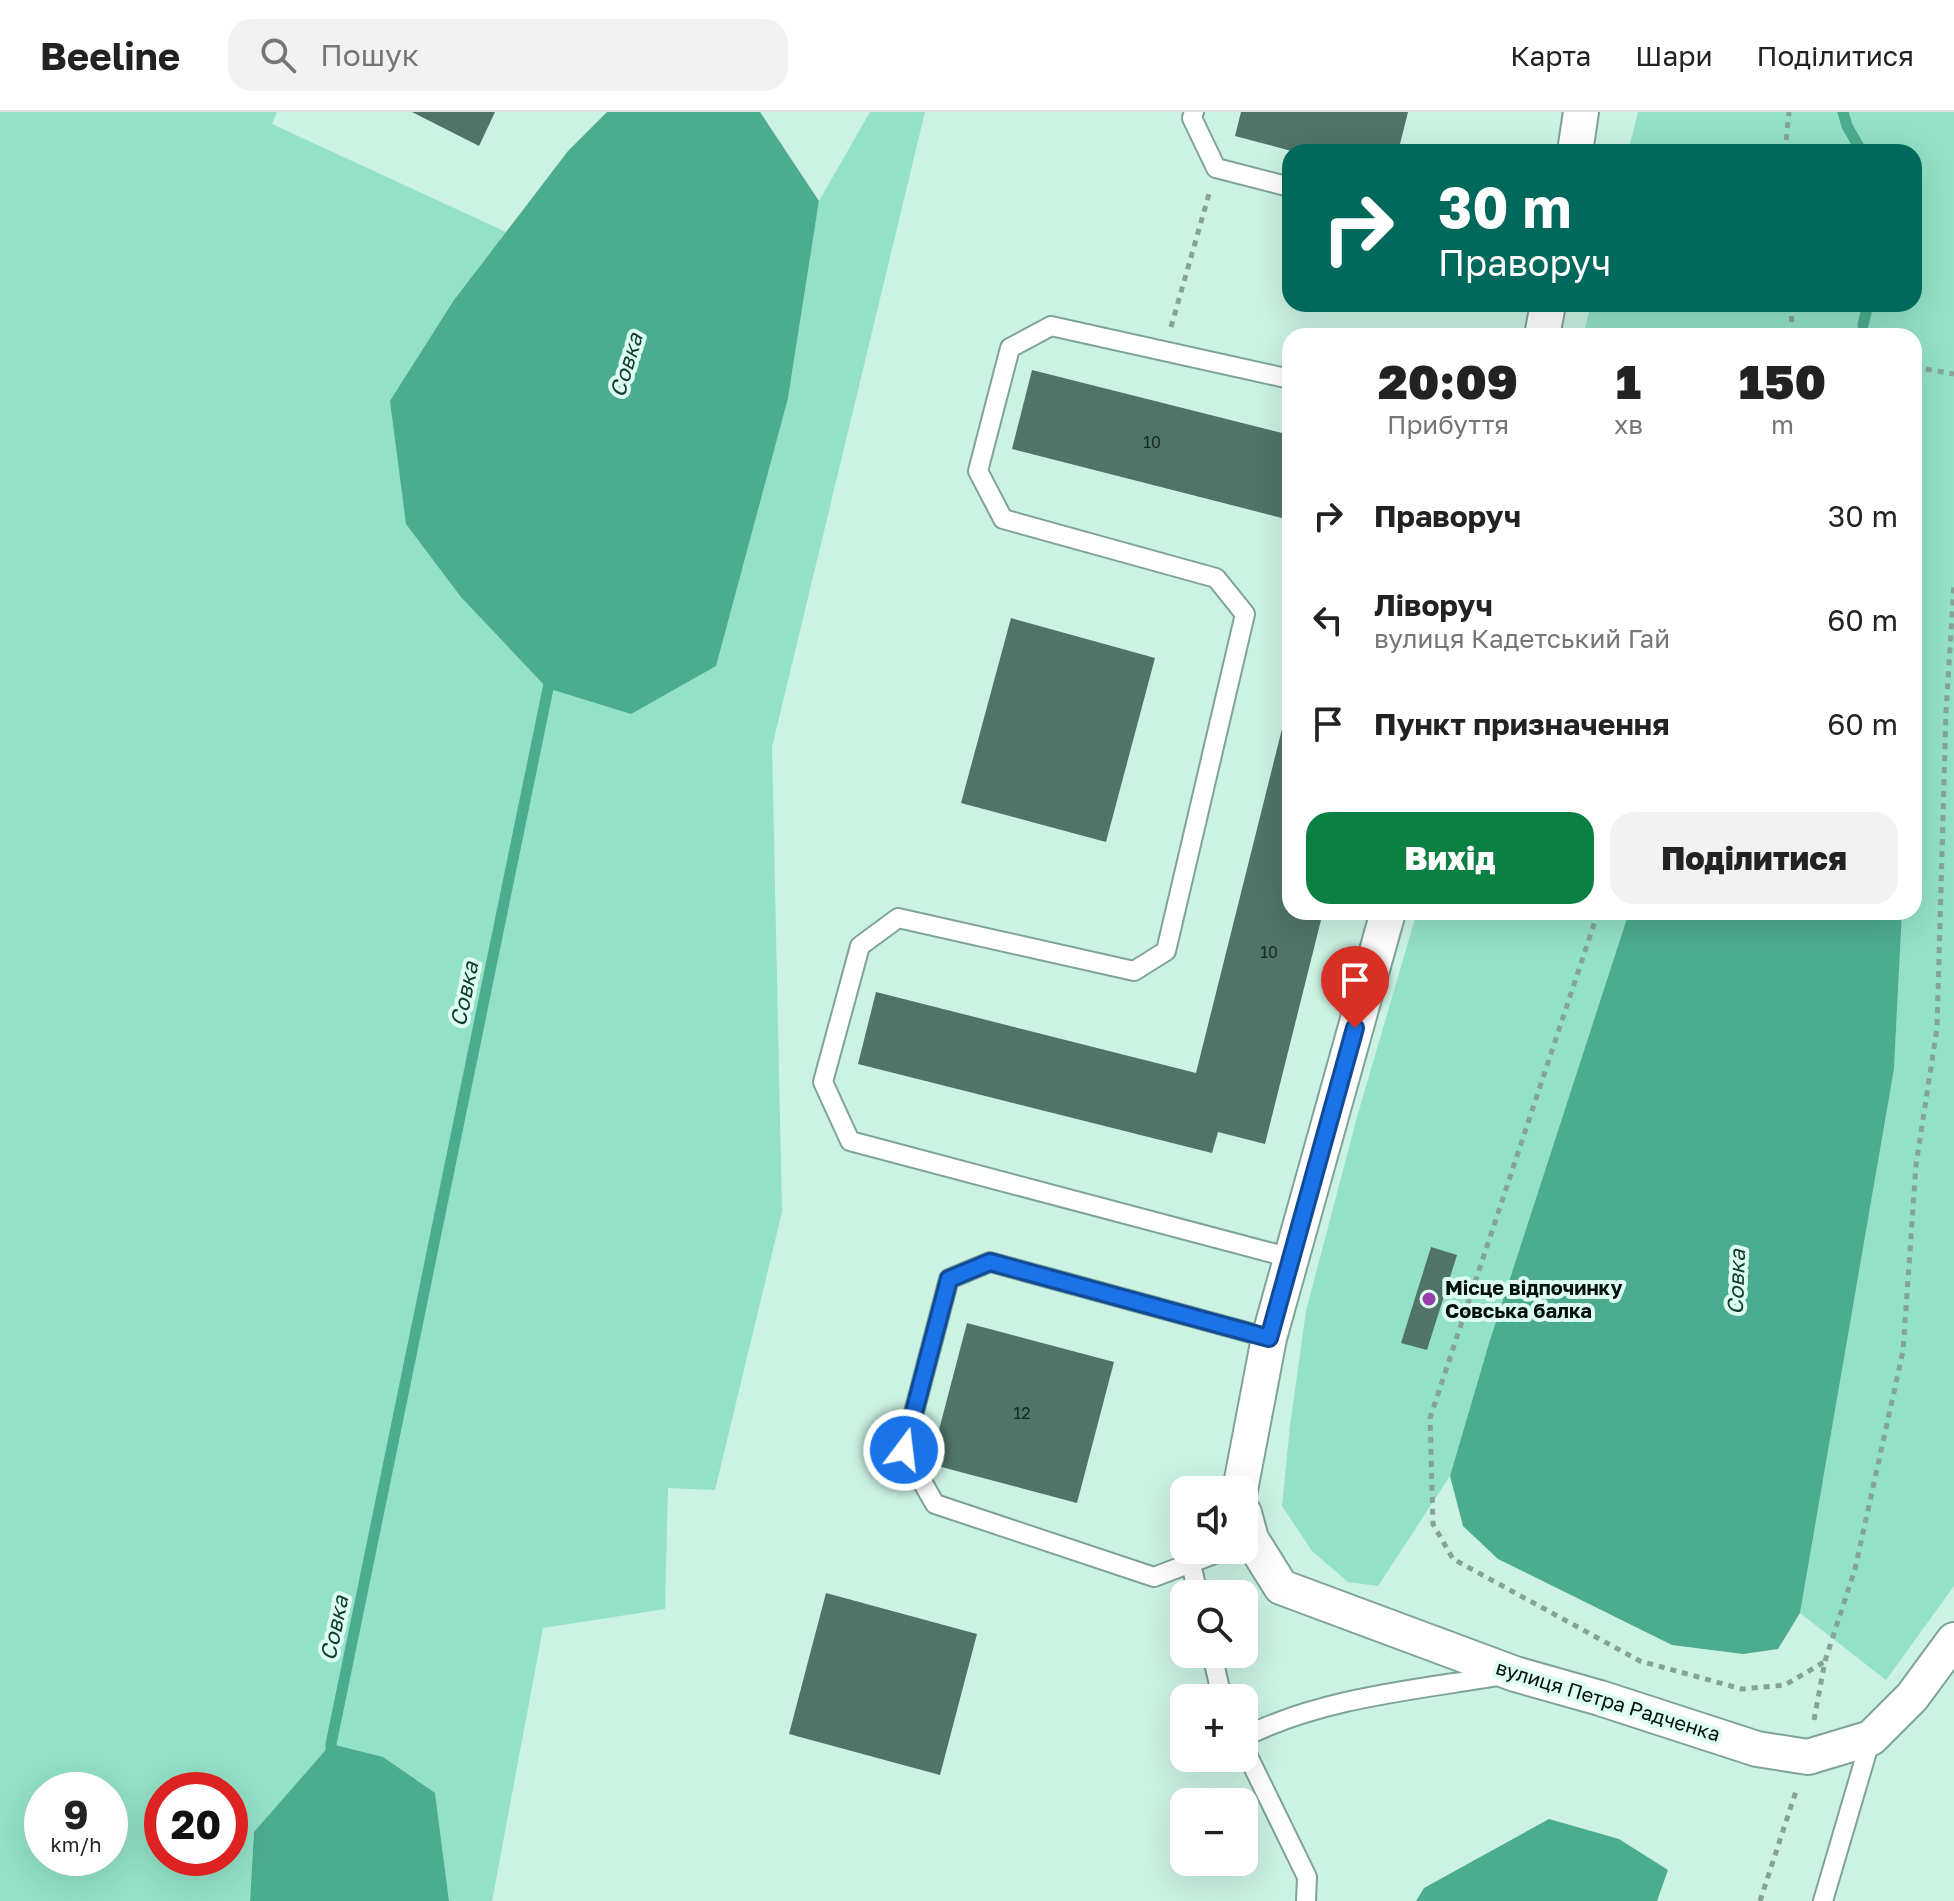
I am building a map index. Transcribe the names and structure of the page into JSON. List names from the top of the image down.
{
  "streets": {
    "street": ["вулиця Петра Радченка"]
  },
  "water": ["Совка"],
  "places": ["Місце відпочинку Совська балка"],
  "house_numbers": ["10", "10", "12"],
  "page": {
    "header": "Beeline",
    "search": "Пошук",
    "nav": ["Карта", "Шари", "Поділитися"],
    "turn": ["30 m", "Праворуч"],
    "eta": [
      "20:09",
      "Прибуття",
      "1",
      "хв",
      "150",
      "m"
    ],
    "list": [
      {
        "name": "Праворуч",
        "value": "30 m"
      },
      {
        "name": "Ліворуч",
        "note": "вулиця Кадетський Гай",
        "value": "60 m"
      },
      {
        "name": "Пункт призначення",
        "value": "60 m"
      }
    ],
    "buttons": ["Вихід", "Поділитися"],
    "map_buttons": ["+", "−"],
    "speed": "9 km/h",
    "limit": "20"
  }
}
